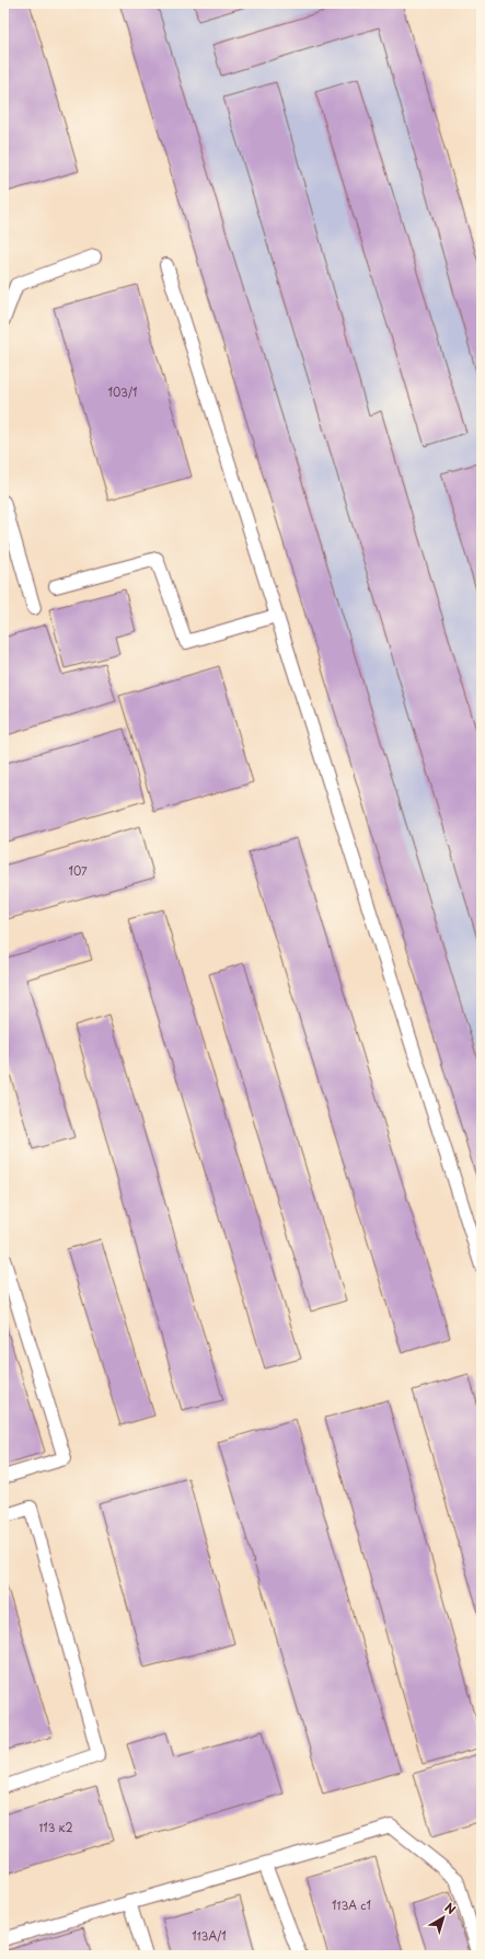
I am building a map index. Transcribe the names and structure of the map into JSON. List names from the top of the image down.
{
  "house_numbers": [
    "103/1",
    "107",
    "113 к2",
    "113А с1",
    "113А/1"
  ],
  "north": "top right"
}
